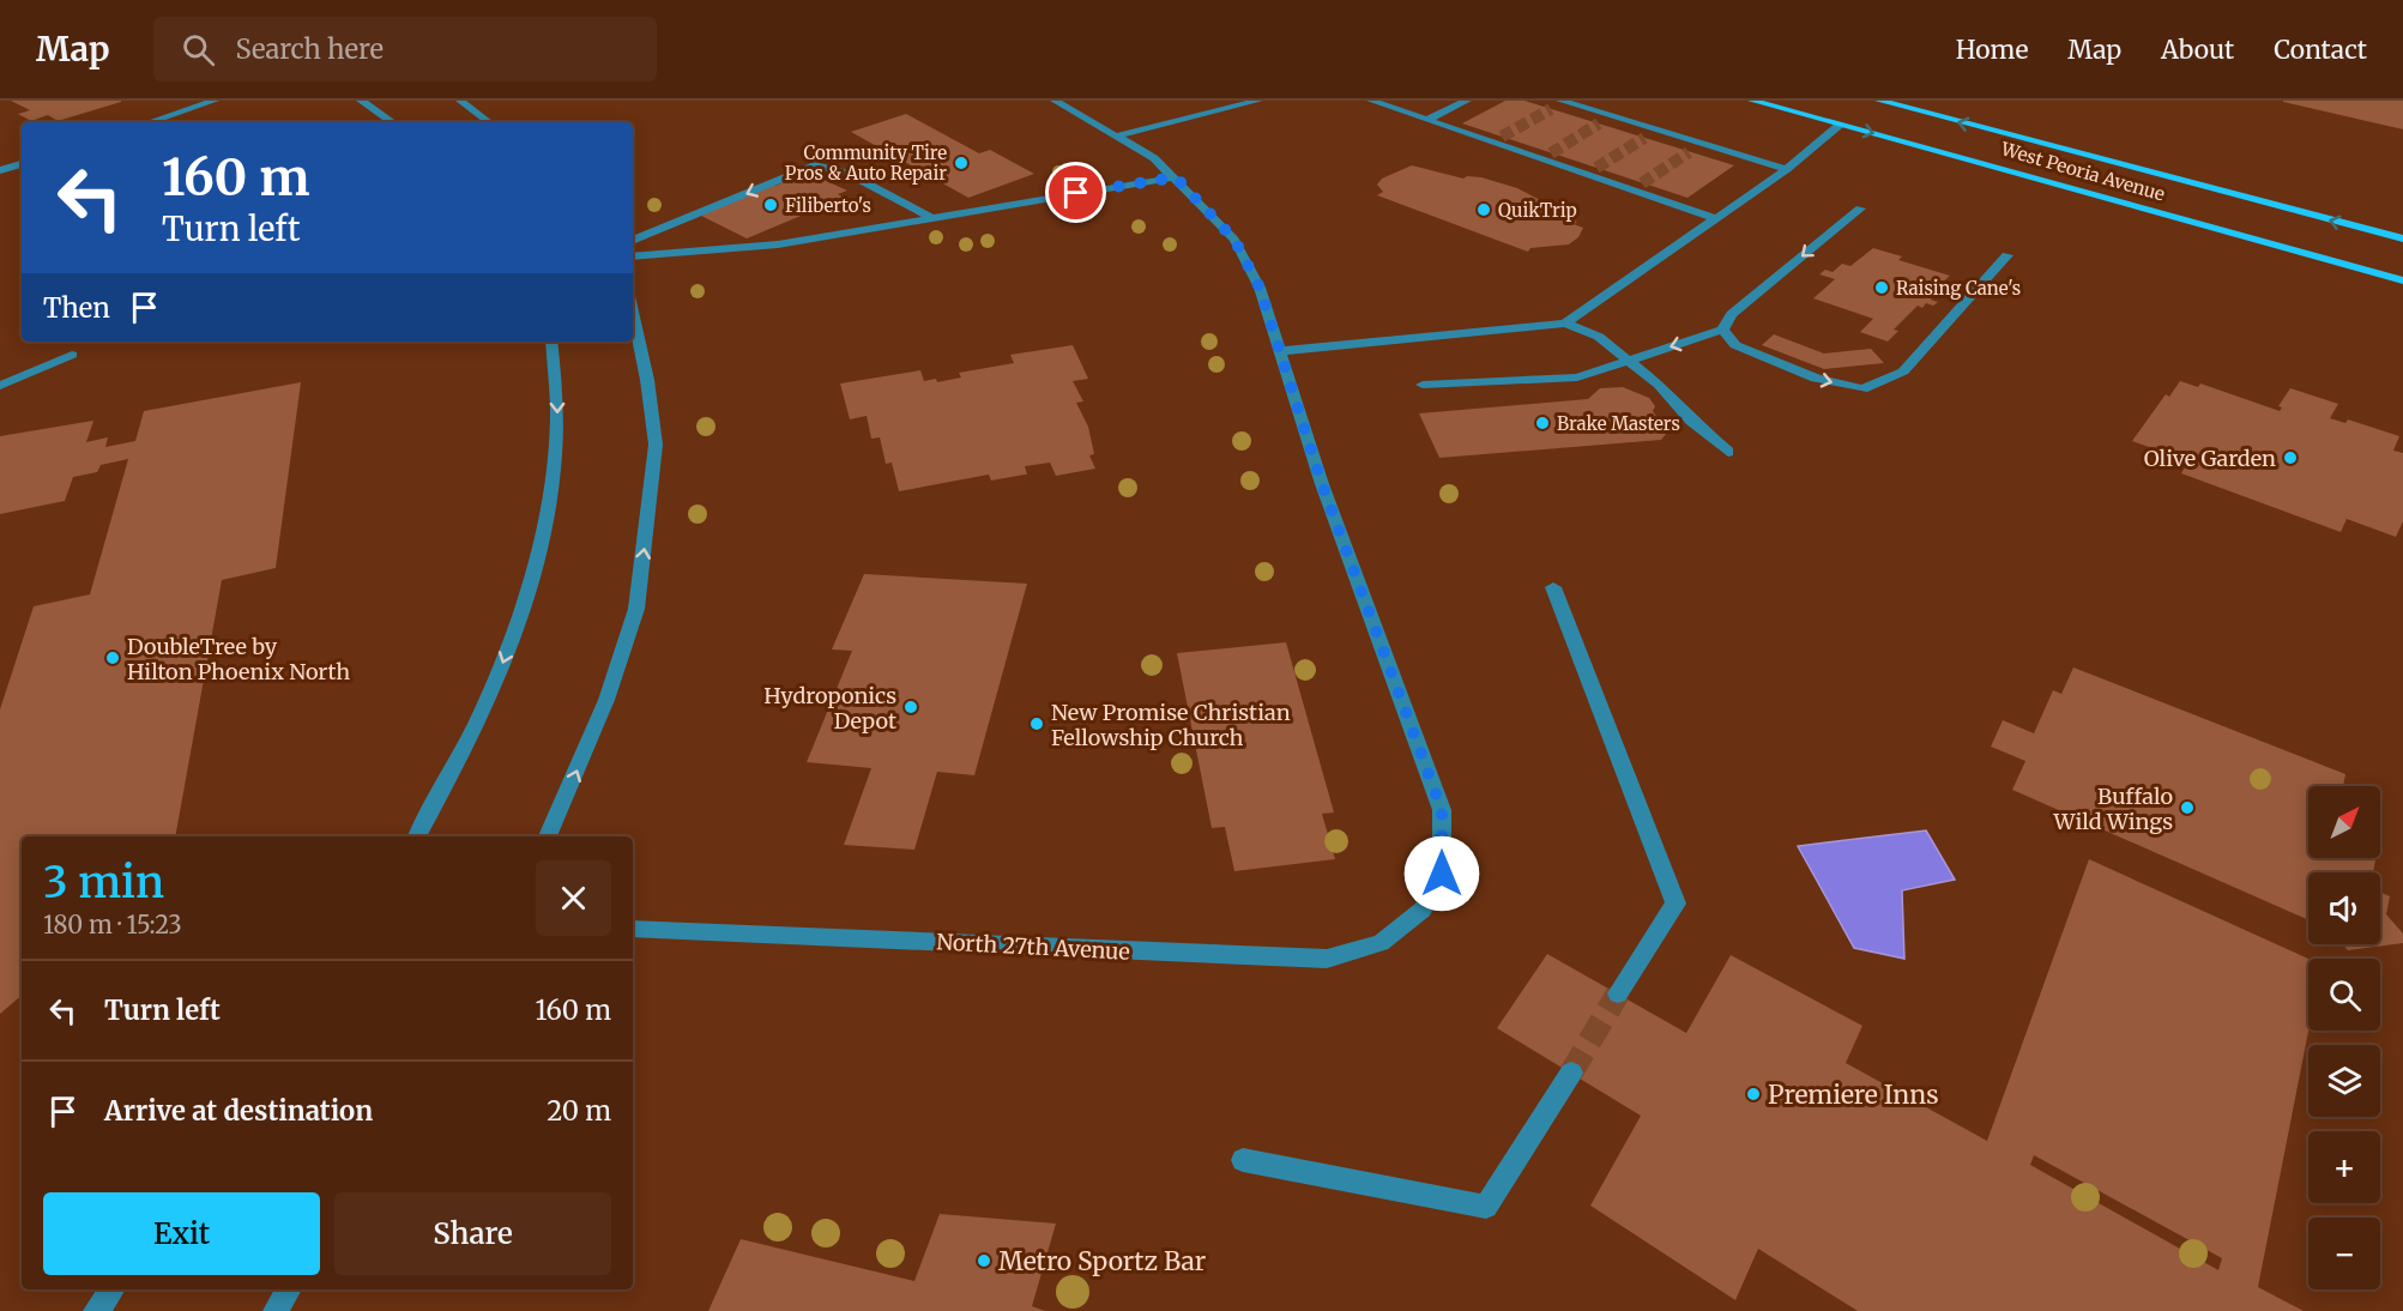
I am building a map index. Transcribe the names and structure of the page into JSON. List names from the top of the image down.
{
  "streets": {
    "main road": ["West Peoria Avenue"],
    "street": ["North 27th Avenue"]
  },
  "places": [
    "Community Tire Pros & Auto Repair",
    "Filiberto's",
    "QuikTrip",
    "Raising Cane's",
    "Brake Masters",
    "Olive Garden",
    "DoubleTree by Hilton Phoenix North",
    "Hydroponics Depot",
    "New Promise Christian Fellowship Church",
    "Buffalo Wild Wings",
    "Premiere Inns",
    "Metro Sportz Bar"
  ],
  "north": "top right",
  "page": {
    "header": "Map",
    "search": "Search here",
    "nav": [
      "Home",
      "Map",
      "About",
      "Contact"
    ],
    "turn": ["160 m", "Turn left"],
    "then": "Then",
    "map_buttons": ["+", "−"],
    "heading": ["3 min", "180 m · 15:23"],
    "list": [
      {
        "name": "Turn left",
        "value": "160 m"
      },
      {
        "name": "Arrive at destination",
        "value": "20 m"
      }
    ],
    "buttons": ["Exit", "Share"]
  }
}
